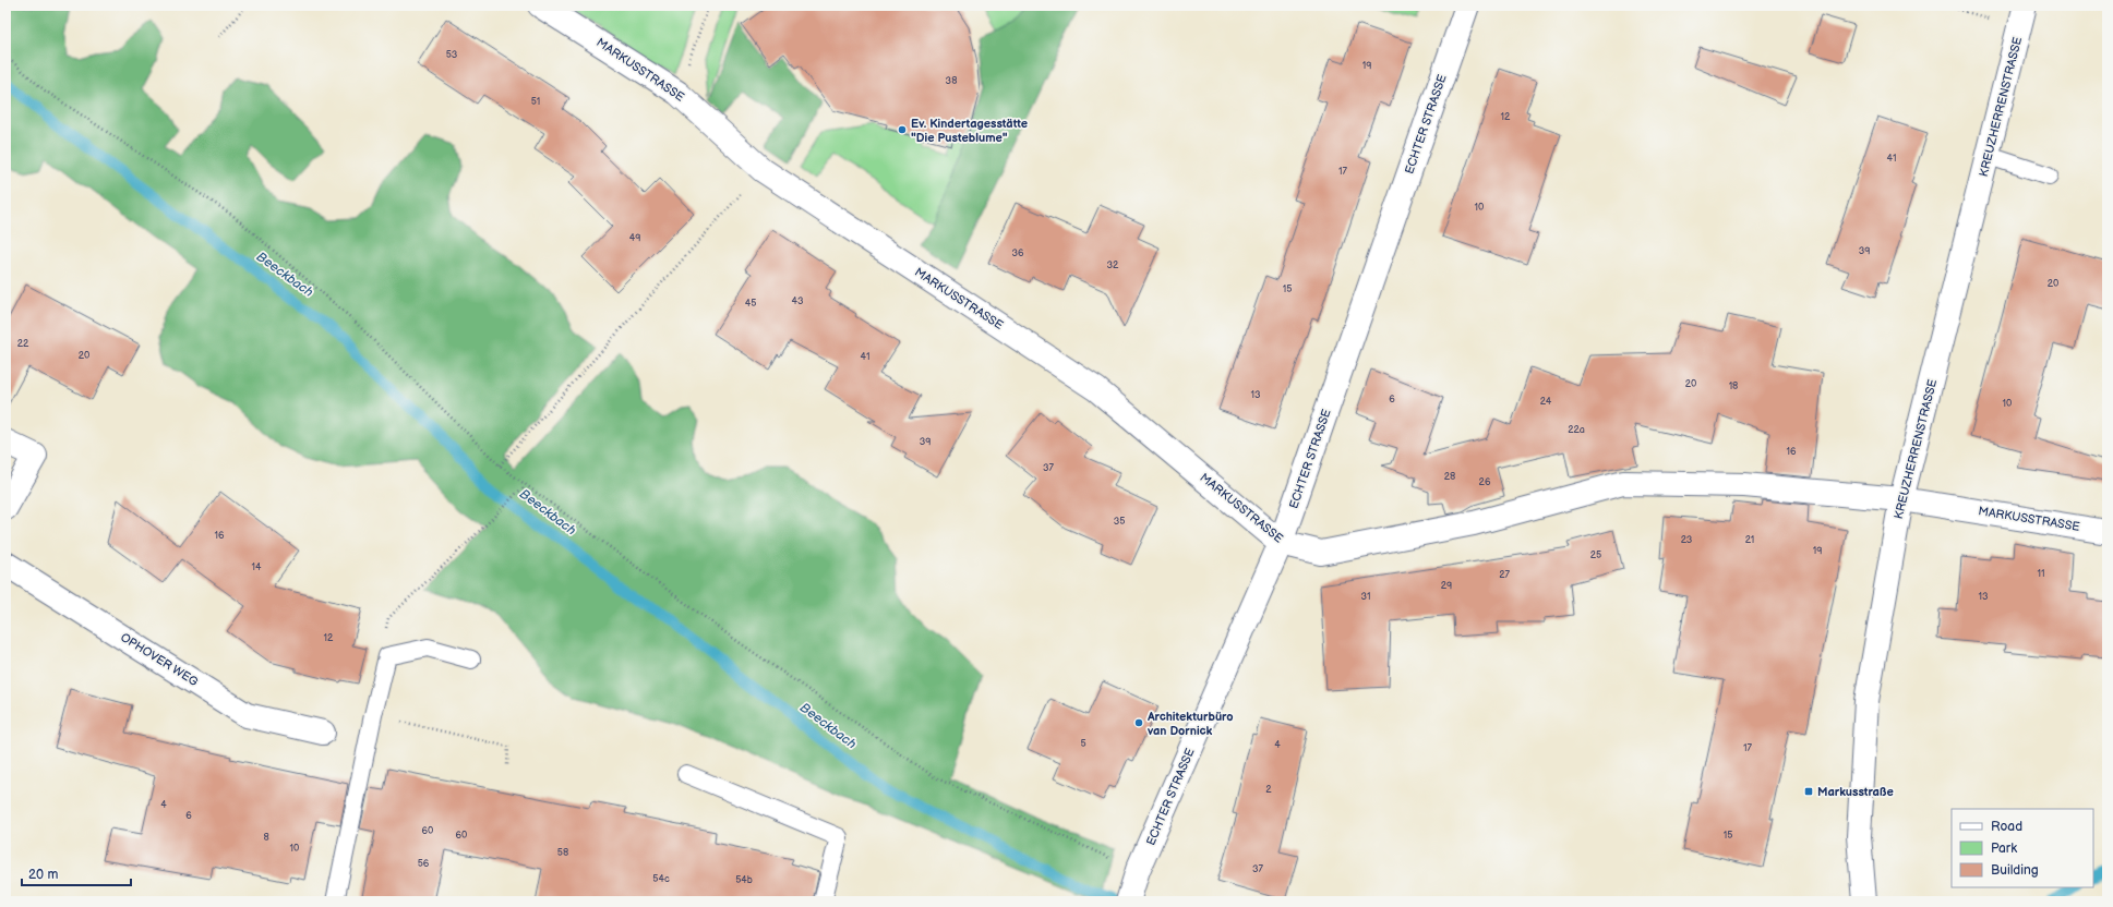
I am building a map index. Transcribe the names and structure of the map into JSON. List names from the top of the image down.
{
  "streets": {
    "street": [
      "MARKUSSTRASSE",
      "KREUZHERRENSTRASSE",
      "ECHTER STRASSE",
      "OPHOVER WEG"
    ]
  },
  "crossings": [
    ["MARKUSSTRASSE", "KREUZHERRENSTRASSE"],
    ["MARKUSSTRASSE", "ECHTER STRASSE"]
  ],
  "water": ["Beeckbach"],
  "places": {
    "other": ["Ev. Kindertagesstätte \"Die Pusteblume\"", "Architekturbüro van Dornick"],
    "transit": ["Markusstraße"]
  },
  "house_numbers": [
    "53",
    "19",
    "38",
    "51",
    "12",
    "41",
    "17",
    "10",
    "49",
    "39",
    "36",
    "32",
    "20",
    "15",
    "43",
    "45",
    "22",
    "20",
    "41",
    "20",
    "18",
    "13",
    "6",
    "24",
    "10",
    "22a",
    "39",
    "16",
    "37",
    "28",
    "26",
    "35",
    "16",
    "23",
    "21",
    "19",
    "25",
    "14",
    "11",
    "27",
    "29",
    "31",
    "13",
    "12",
    "5",
    "4",
    "17",
    "2",
    "4",
    "6",
    "60",
    "60",
    "15",
    "8",
    "10",
    "58",
    "56",
    "37",
    "54c",
    "54b"
  ],
  "legend": ["Road", "Park", "Building"],
  "scale_bar": "20 m"
}
